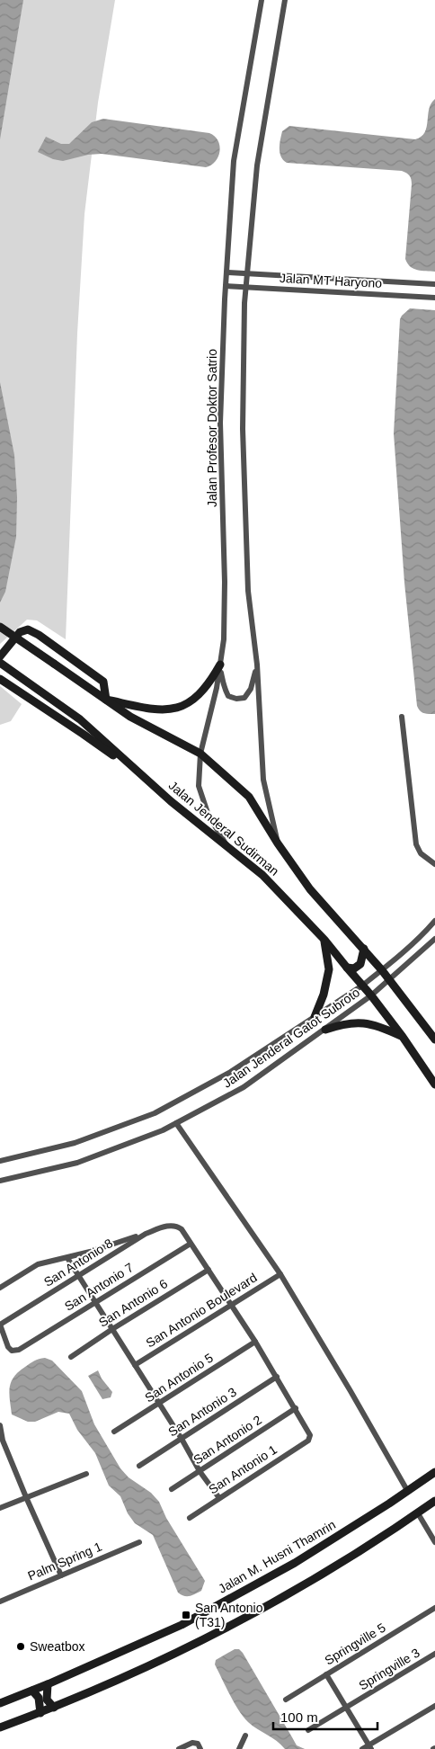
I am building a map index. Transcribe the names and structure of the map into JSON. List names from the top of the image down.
{
  "streets": {
    "street": [
      "Jalan MT Haryono",
      "Jalan Profesor Doktor Satrio",
      "Jalan Jenderal Sudirman",
      "Jalan Jenderal Gatot Subroto",
      "San Antonio 8",
      "San Antonio 7",
      "San Antonio 6",
      "San Antonio Boulevard",
      "San Antonio 5",
      "San Antonio 3",
      "San Antonio 2",
      "San Antonio 1",
      "Jalan M. Husni Thamrin",
      "Palm Spring 1",
      "Springville 5",
      "Springville 3"
    ]
  },
  "crossings": [
    ["Jalan MT Haryono", "Jalan Profesor Doktor Satrio"],
    ["Jalan Profesor Doktor Satrio", "Jalan Jenderal Sudirman"],
    ["Jalan Jenderal Sudirman", "Jalan Jenderal Gatot Subroto"],
    ["San Antonio 8", "San Antonio 7"],
    ["San Antonio 2", "San Antonio 1"]
  ],
  "places": {
    "transit": ["San Antonio (T31)"],
    "other": ["Sweatbox"]
  },
  "scale_bar": "100 m"
}
